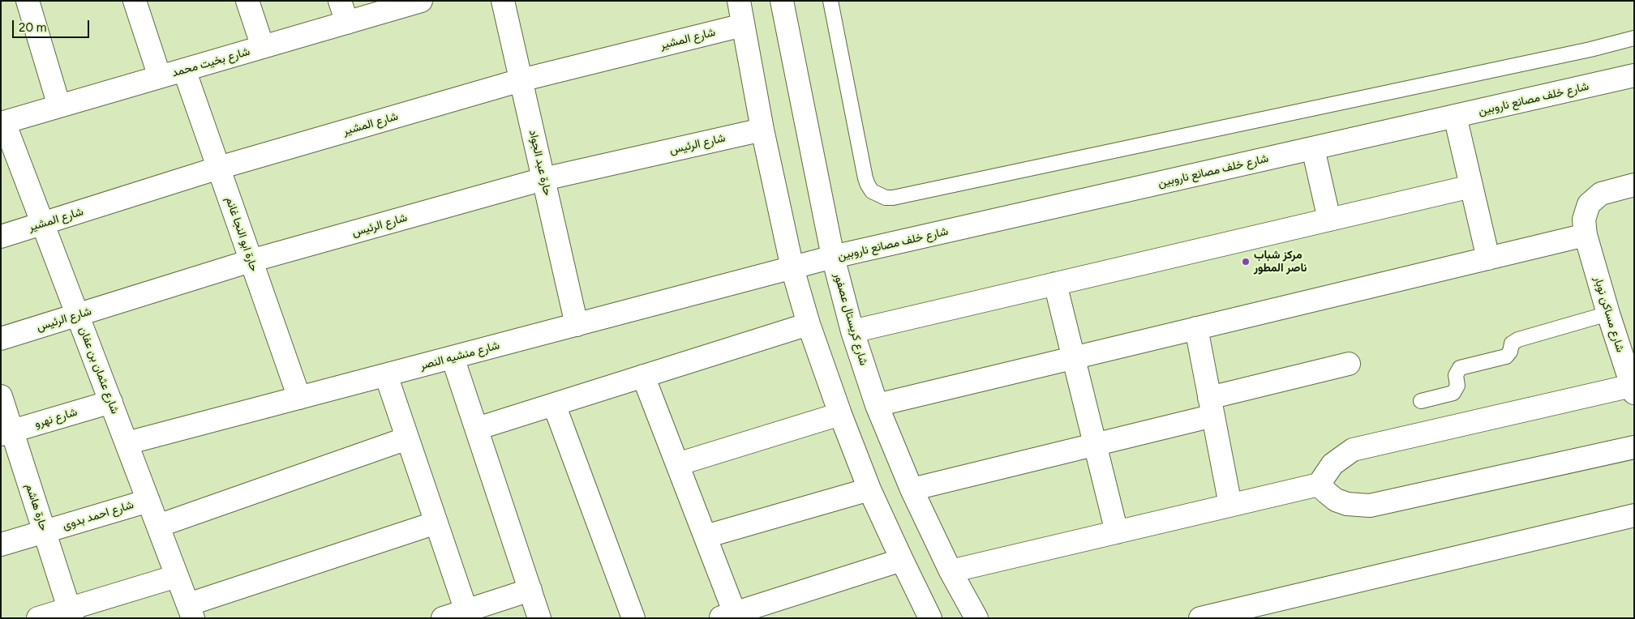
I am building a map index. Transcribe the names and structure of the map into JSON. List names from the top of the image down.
{
  "streets": {
    "street": [
      "شارع المشير",
      "شارع بخيت محمد",
      "شارع خلف مصانع ناروبين",
      "شارع الرئيس",
      "حارة عبد الجواد",
      "حارة ابو النجا غانم",
      "شارع مساكن نوبار",
      "شارع كريستال عصفور",
      "شارع منشيه النصر",
      "شارع عثمان بن عفان",
      "شارع نهرو",
      "حارة هاشم",
      "شارع احمد بدوى"
    ]
  },
  "crossings": [
    ["شارع المشير", "حارة عبد الجواد"],
    ["شارع المشير", "حارة ابو النجا غانم"],
    ["شارع المشير", "شارع عثمان بن عفان"],
    ["شارع بخيت محمد", "حارة ابو النجا غانم"],
    ["شارع بخيت محمد", "شارع عثمان بن عفان"],
    ["شارع خلف مصانع ناروبين", "شارع كريستال عصفور"],
    ["شارع خلف مصانع ناروبين", "شارع منشيه النصر"],
    ["شارع الرئيس", "حارة عبد الجواد"],
    ["شارع الرئيس", "حارة ابو النجا غانم"],
    ["شارع الرئيس", "شارع عثمان بن عفان"],
    ["حارة عبد الجواد", "شارع منشيه النصر"],
    ["حارة ابو النجا غانم", "شارع منشيه النصر"],
    ["شارع منشيه النصر", "شارع عثمان بن عفان"],
    ["شارع عثمان بن عفان", "شارع نهرو"],
    ["شارع عثمان بن عفان", "شارع احمد بدوى"],
    ["شارع نهرو", "حارة هاشم"],
    ["حارة هاشم", "شارع احمد بدوى"]
  ],
  "places": ["مركز شباب ناصر المطور"],
  "scale_bar": "20 m"
}
